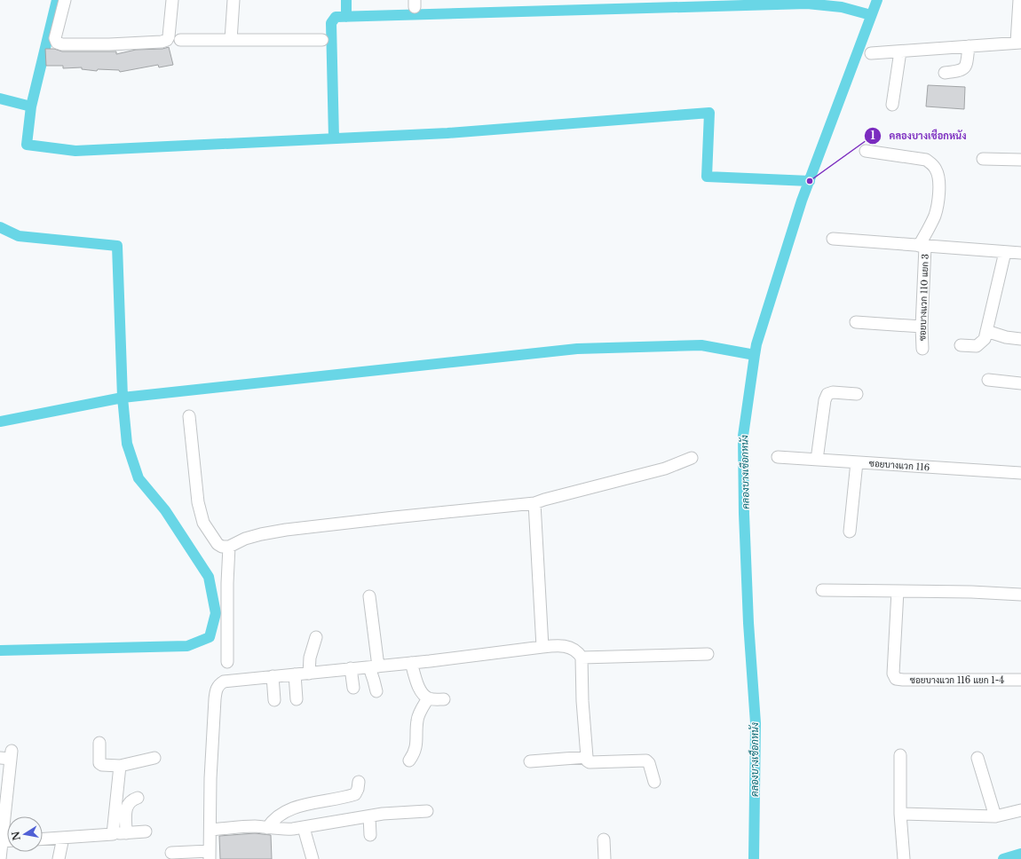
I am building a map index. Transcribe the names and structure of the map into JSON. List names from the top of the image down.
{
  "streets": {
    "street": ["ซอยบางแวก 110 แยก 3", "ซอยบางแวก 116", "ซอยบางแวก 116 แยก 1-4"]
  },
  "water": ["คลองบางเชือกหนัง"],
  "places": ["คลองบางเชือกหนัง"],
  "north": "left"
}
